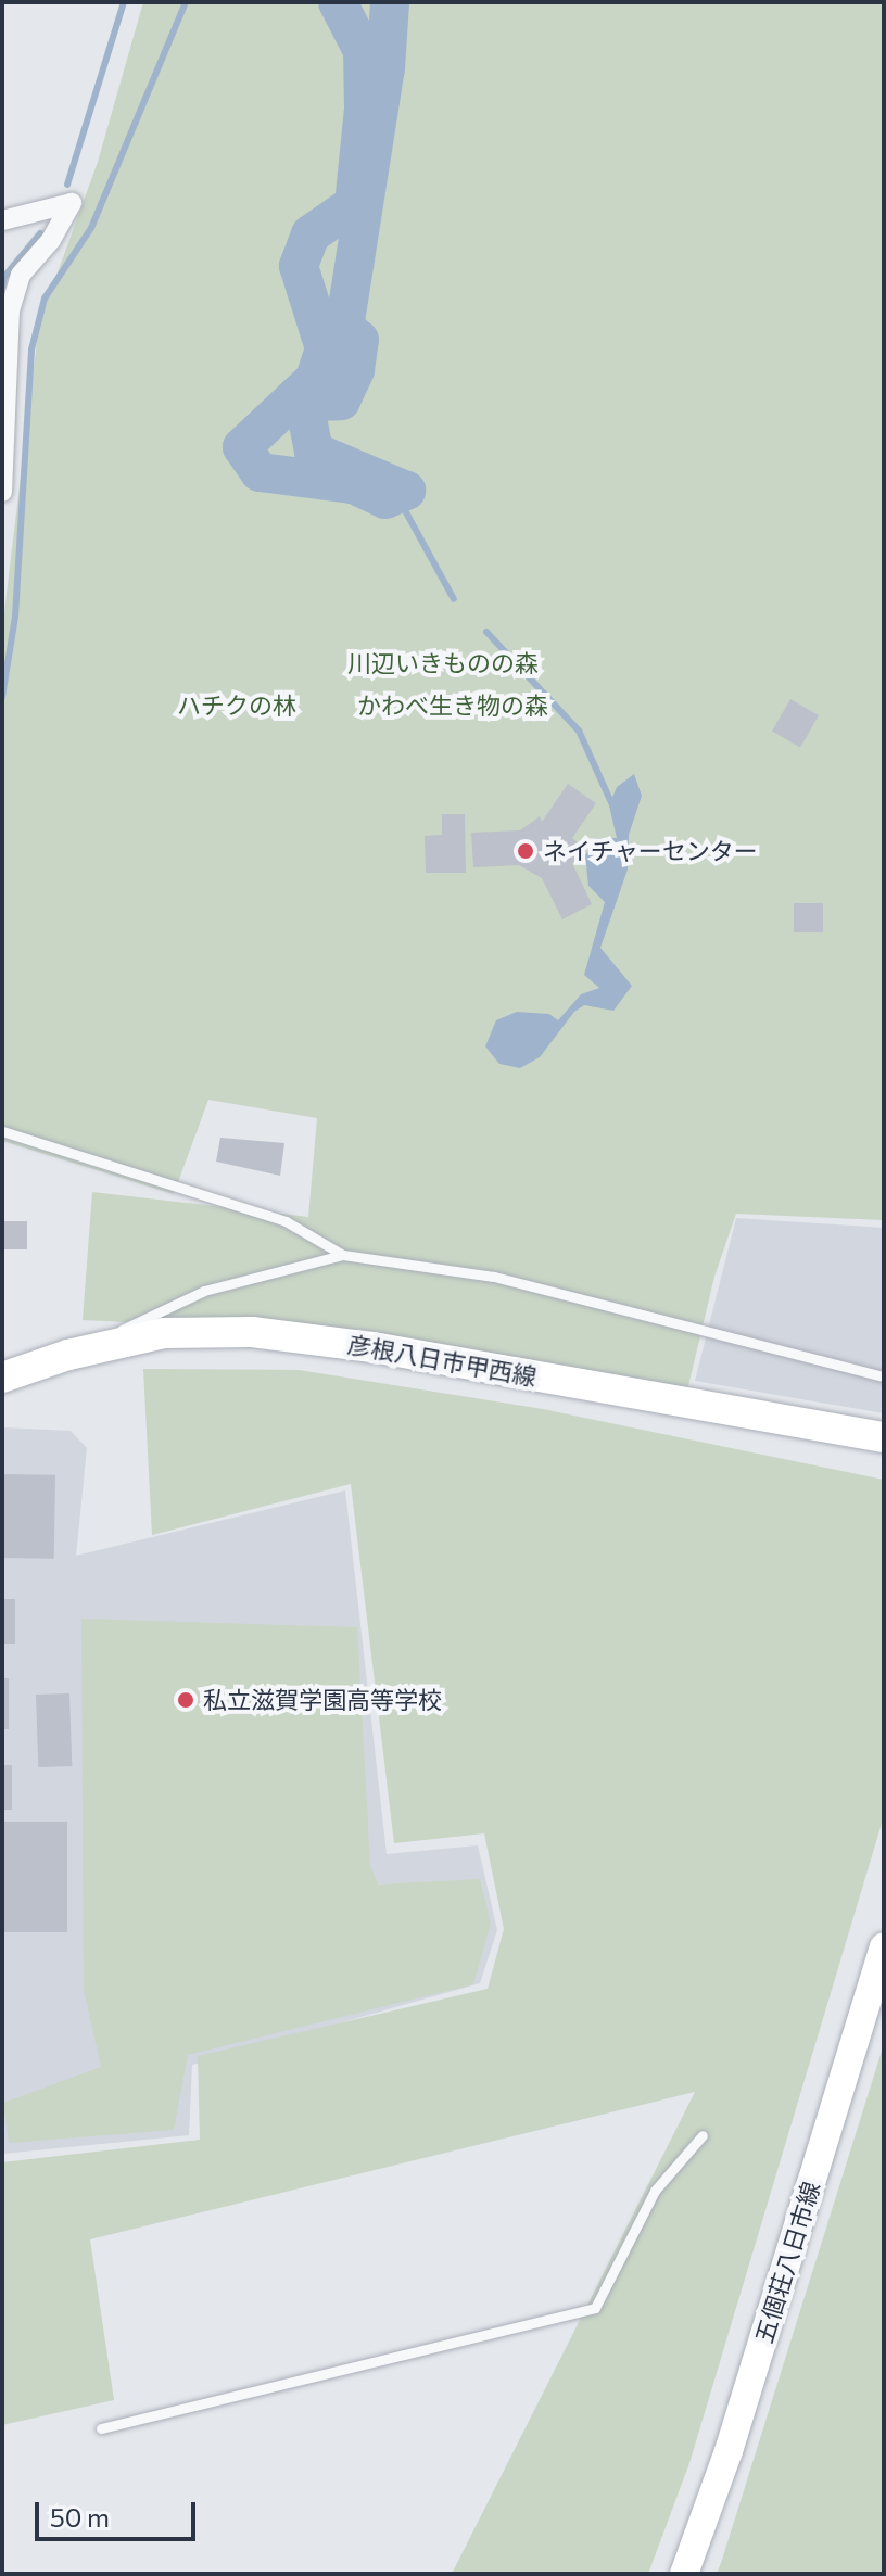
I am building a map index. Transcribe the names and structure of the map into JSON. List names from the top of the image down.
{
  "streets": {
    "main road": ["彦根八日市甲西線", "五個荘八日市線"]
  },
  "parks": ["川辺いきものの森", "ハチクの林", "かわべ生き物の森"],
  "places": ["ネイチャーセンター", "私立滋賀学園高等学校"],
  "scale_bar": "50 m"
}
